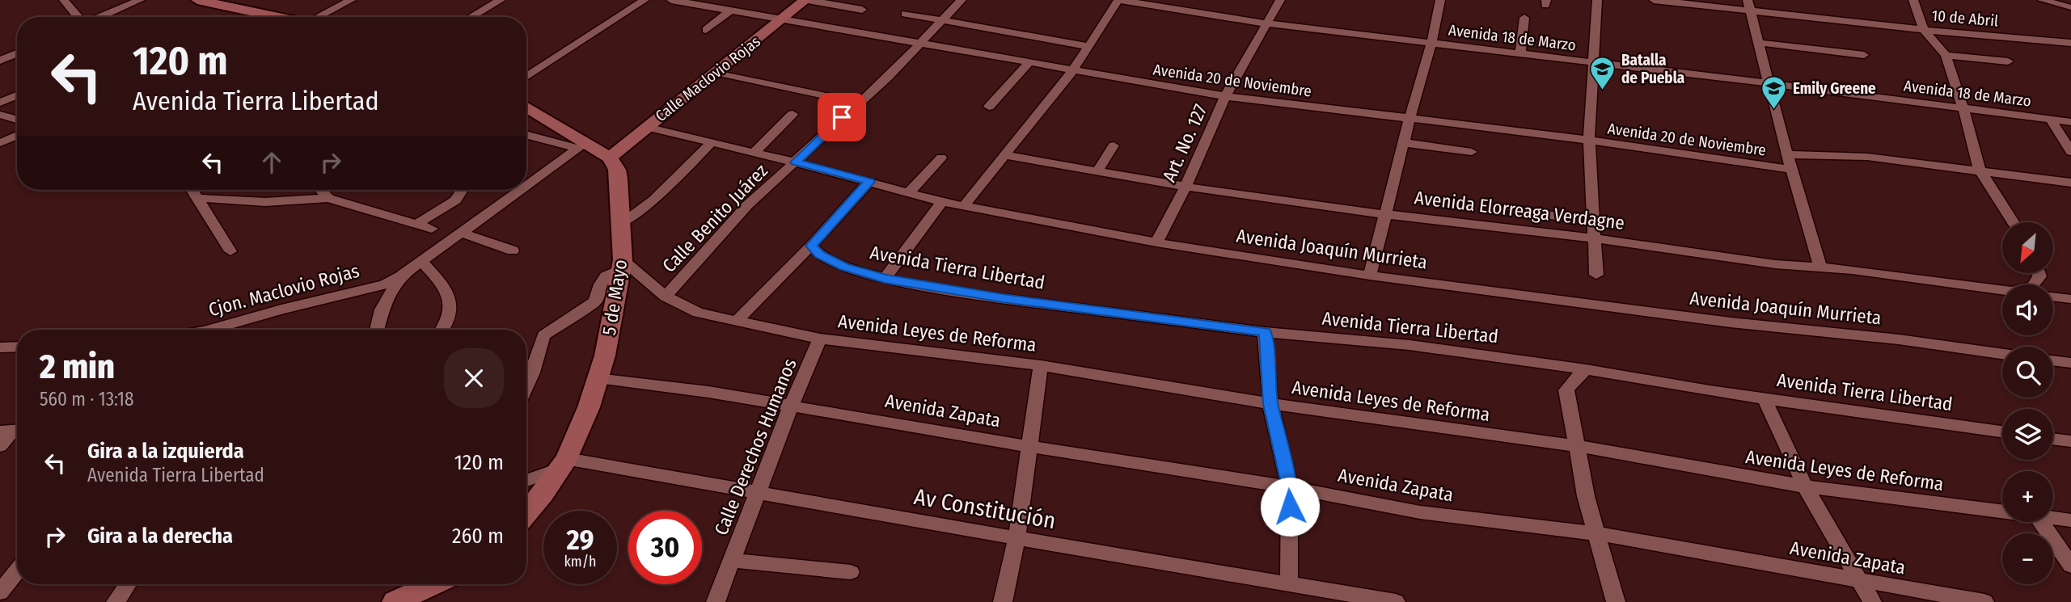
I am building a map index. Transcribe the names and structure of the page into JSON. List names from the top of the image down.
{
  "streets": {
    "street": [
      "10 de Abril",
      "Avenida 18 de Marzo",
      "Calle Maclovio Rojas",
      "Avenida 20 de Noviembre",
      "Art. No. 127",
      "Avenida Elorreaga Verdagne",
      "Calle Benito Juárez",
      "Avenida Joaquín Murrieta",
      "Avenida Tierra Libertad",
      "Cjon. Maclovio Rojas",
      "5 de Mayo",
      "Avenida Leyes de Reforma",
      "Avenida Zapata",
      "Calle Derechos Humanos",
      "Av Constitución"
    ]
  },
  "crossings": [
    ["Avenida 18 de Marzo", "Art. No. 127"],
    ["Calle Maclovio Rojas", "Avenida 20 de Noviembre"],
    ["Calle Maclovio Rojas", "Avenida Joaquín Murrieta"],
    ["Calle Maclovio Rojas", "5 de Mayo"],
    ["Avenida 20 de Noviembre", "Art. No. 127"],
    ["Avenida 20 de Noviembre", "Calle Benito Juárez"],
    ["Art. No. 127", "Avenida Elorreaga Verdagne"],
    ["Art. No. 127", "Avenida Joaquín Murrieta"],
    ["Calle Benito Juárez", "Avenida Joaquín Murrieta"],
    ["Calle Benito Juárez", "Avenida Leyes de Reforma"],
    ["5 de Mayo", "Avenida Leyes de Reforma"],
    ["5 de Mayo", "Avenida Zapata"],
    ["5 de Mayo", "Av Constitución"],
    ["Avenida Leyes de Reforma", "Calle Derechos Humanos"],
    ["Avenida Zapata", "Calle Derechos Humanos"],
    ["Calle Derechos Humanos", "Av Constitución"]
  ],
  "places": {
    "school or university": ["Batalla de Puebla", "Emily Greene"]
  },
  "north": "bottom left",
  "page": {
    "turn": ["120 m", "Avenida Tierra Libertad"],
    "map_buttons": ["+", "−"],
    "heading": ["2 min", "560 m · 13:18"],
    "list": [
      {
        "name": "Gira a la izquierda",
        "note": "Avenida Tierra Libertad",
        "value": "120 m"
      },
      {
        "name": "Gira a la derecha",
        "value": "260 m"
      }
    ],
    "speed": "29 km/h",
    "limit": "30"
  }
}
